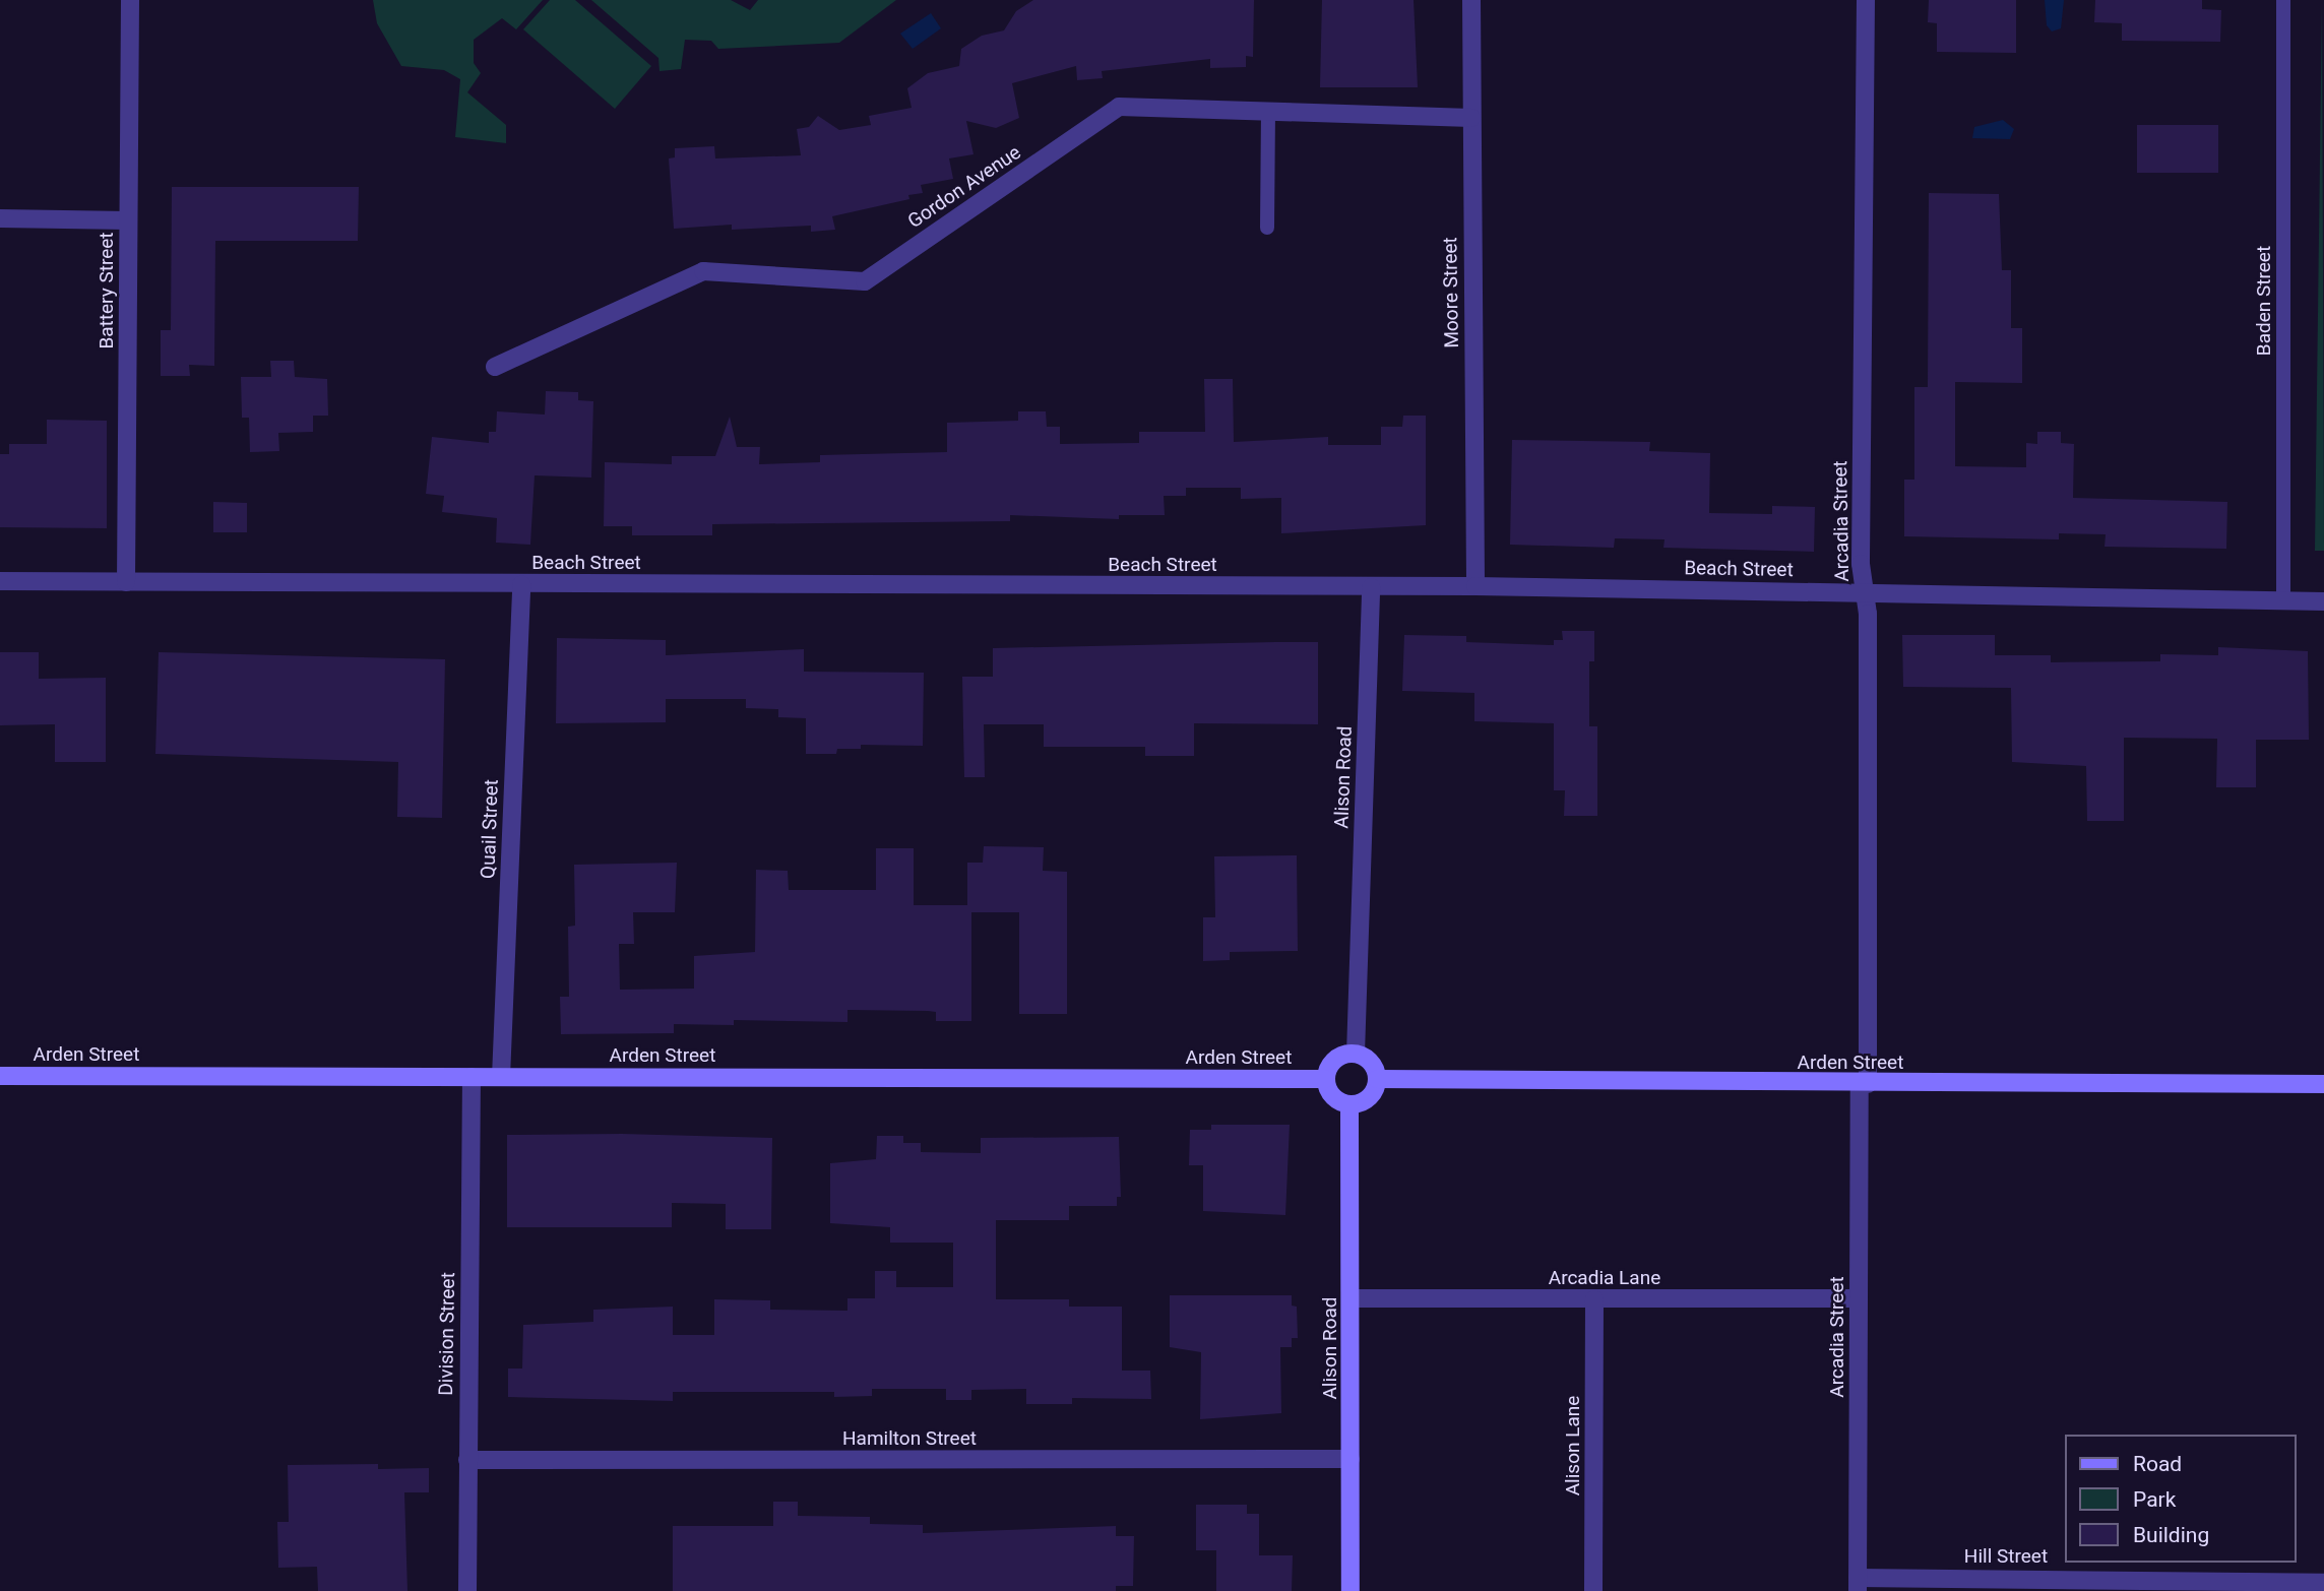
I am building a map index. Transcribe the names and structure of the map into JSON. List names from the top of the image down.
{
  "streets": {
    "main road": ["Alison Road", "Arden Street"],
    "street": [
      "Gordon Avenue",
      "Battery Street",
      "Moore Street",
      "Arcadia Street",
      "Beach Street",
      "Quail Street",
      "Arcadia Lane",
      "Division Street",
      "Hamilton Street",
      "Alison Lane",
      "Hill Street"
    ],
    "lane": ["Baden Street"]
  },
  "crossings": [
    ["Gordon Avenue", "Moore Street"],
    ["Battery Street", "Beach Street"],
    ["Moore Street", "Beach Street"],
    ["Baden Street", "Beach Street"],
    ["Arcadia Street", "Beach Street"],
    ["Arcadia Street", "Arden Street"],
    ["Arcadia Street", "Arcadia Lane"],
    ["Arcadia Street", "Hill Street"],
    ["Beach Street", "Alison Road"],
    ["Beach Street", "Quail Street"],
    ["Alison Road", "Arden Street"],
    ["Alison Road", "Arcadia Lane"],
    ["Alison Road", "Hamilton Street"],
    ["Quail Street", "Arden Street"],
    ["Arden Street", "Division Street"],
    ["Arcadia Lane", "Alison Lane"],
    ["Division Street", "Hamilton Street"]
  ],
  "legend": ["Road", "Park", "Building"]
}
